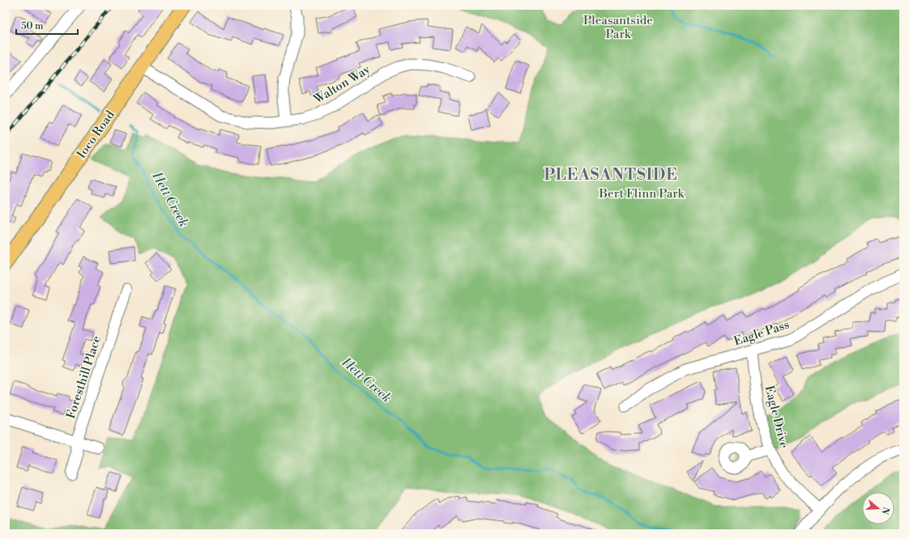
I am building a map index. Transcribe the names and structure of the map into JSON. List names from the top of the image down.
{
  "streets": {
    "main road": ["Ioco Road"],
    "street": [
      "Walton Way",
      "Eagle Pass",
      "Foresthill Place",
      "Eagle Drive"
    ]
  },
  "crossings": [
    ["Walton Way", "Ioco Road"],
    ["Eagle Pass", "Eagle Drive"]
  ],
  "districts": ["PLEASANTSIDE"],
  "water": ["Hett Creek"],
  "parks": ["Pleasantside Park", "Bert Flinn Park"],
  "scale_bar": "50 m",
  "north": "right"
}
